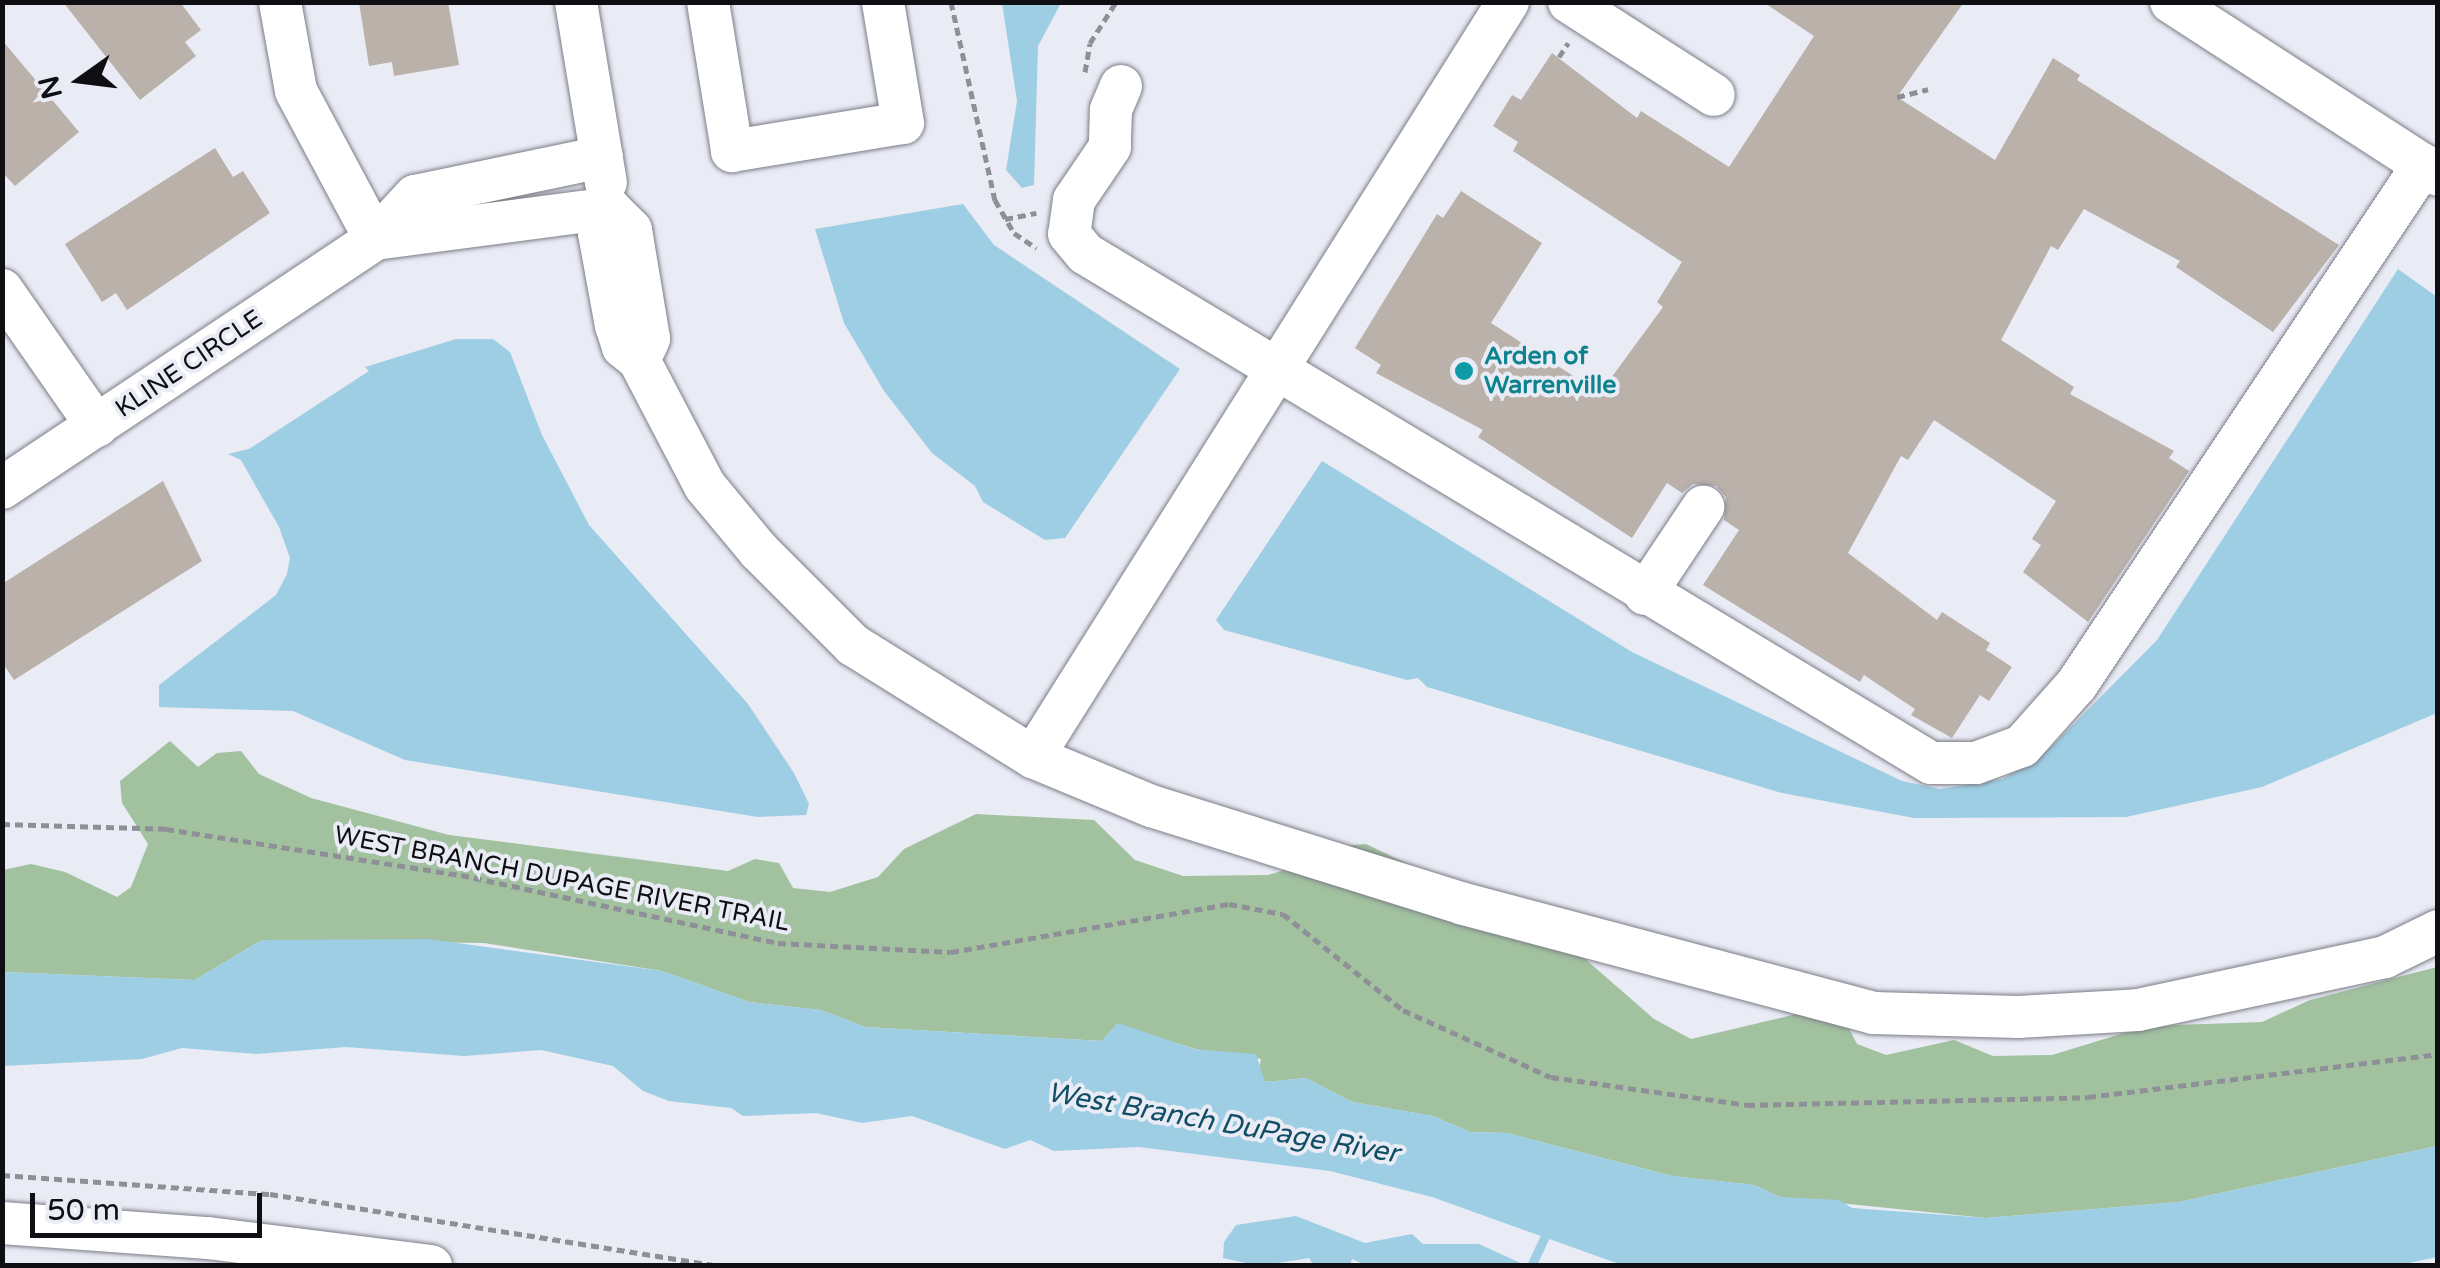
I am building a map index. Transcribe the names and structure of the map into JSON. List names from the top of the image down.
{
  "streets": {
    "street": ["KLINE CIRCLE"],
    "path": ["WEST BRANCH DUPAGE RIVER TRAIL"]
  },
  "water": ["West Branch DuPage River"],
  "places": ["Arden of Warrenville"],
  "scale_bar": "50 m",
  "north": "left"
}
